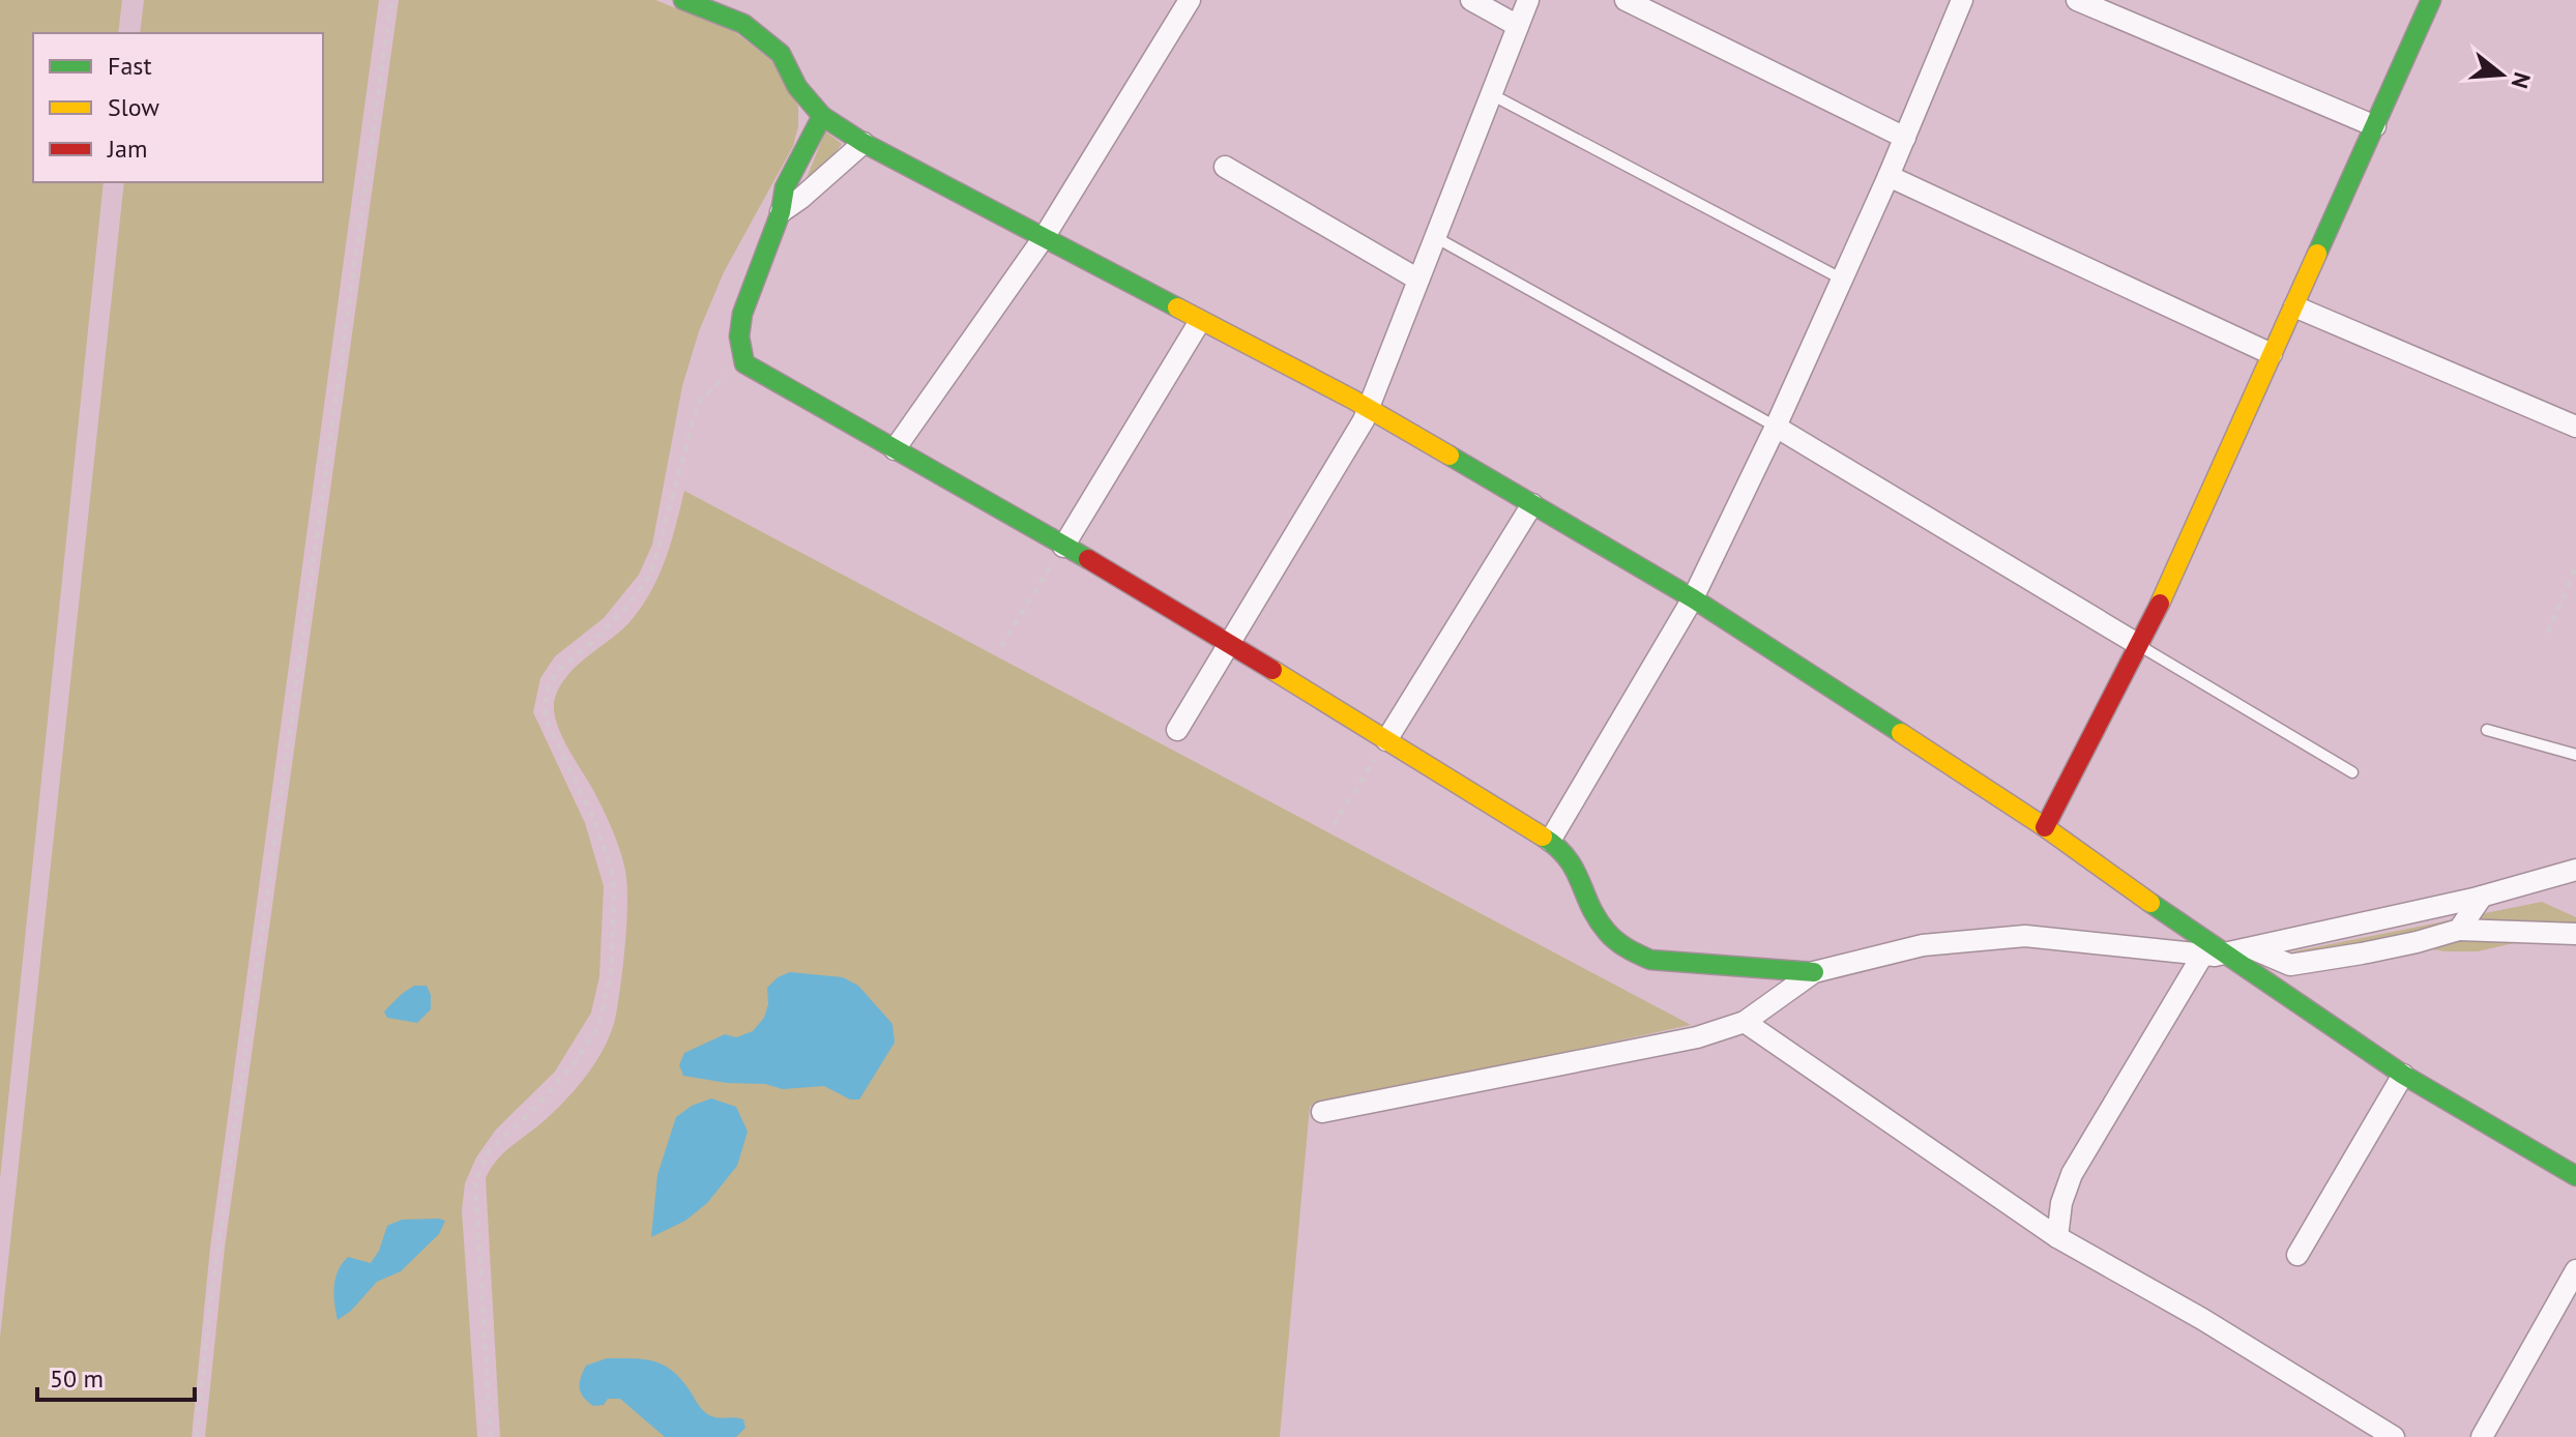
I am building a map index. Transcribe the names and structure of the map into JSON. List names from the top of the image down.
{
  "legend": ["Fast", "Slow", "Jam"],
  "scale_bar": "50 m",
  "north": "right"
}
